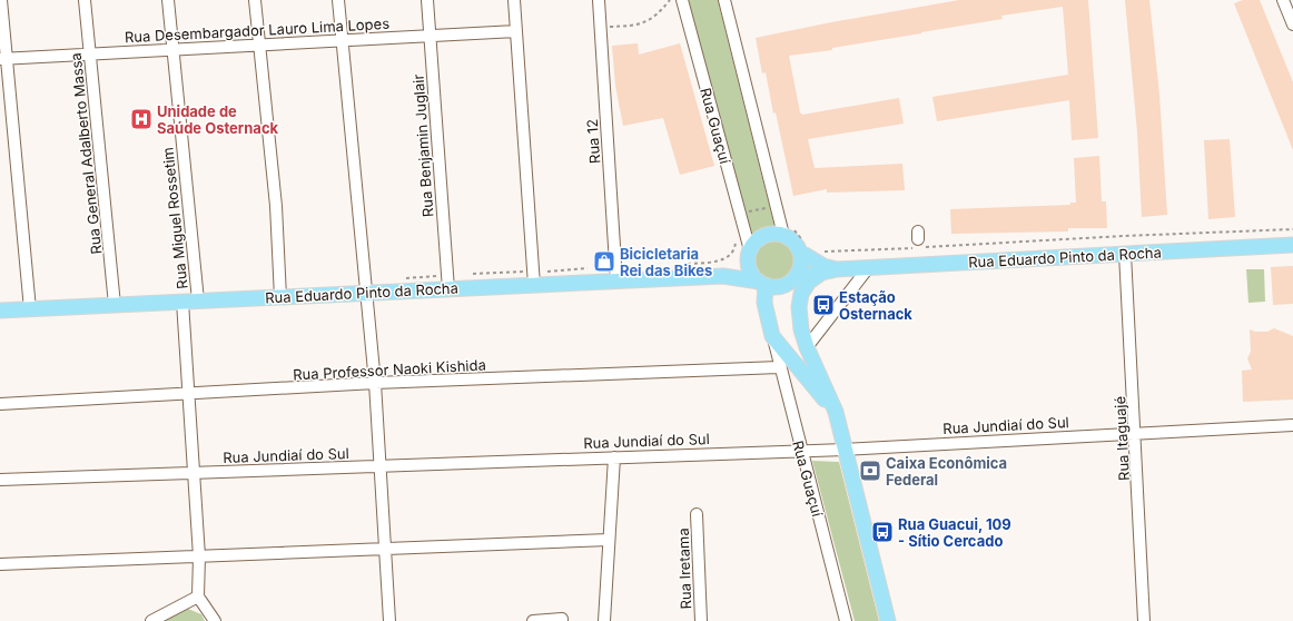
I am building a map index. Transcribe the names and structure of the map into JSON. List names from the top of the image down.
{
  "streets": {
    "main road": ["Rua Guaçuí", "Rua Eduardo Pinto da Rocha"],
    "street": [
      "Rua Desembargador Lauro Lima Lopes",
      "Rua 12",
      "Rua Benjamin Juglair",
      "Rua General Adalberto Massa",
      "Rua Miguel Rossetim",
      "Rua Professor Naoki Kishida",
      "Rua Jundiaí do Sul",
      "Rua Itaguajé",
      "Rua Iretama"
    ]
  },
  "crossings": [
    ["Rua Desembargador Lauro Lima Lopes", "Rua Benjamin Juglair"],
    ["Rua Desembargador Lauro Lima Lopes", "Rua General Adalberto Massa"],
    ["Rua Desembargador Lauro Lima Lopes", "Rua Miguel Rossetim"],
    ["Rua Guaçuí", "Rua Eduardo Pinto da Rocha"],
    ["Rua Guaçuí", "Rua Professor Naoki Kishida"],
    ["Rua Guaçuí", "Rua Jundiaí do Sul"],
    ["Rua 12", "Rua Eduardo Pinto da Rocha"],
    ["Rua Benjamin Juglair", "Rua Eduardo Pinto da Rocha"],
    ["Rua General Adalberto Massa", "Rua Eduardo Pinto da Rocha"],
    ["Rua Miguel Rossetim", "Rua Eduardo Pinto da Rocha"],
    ["Rua Miguel Rossetim", "Rua Professor Naoki Kishida"],
    ["Rua Miguel Rossetim", "Rua Jundiaí do Sul"],
    ["Rua Eduardo Pinto da Rocha", "Rua Itaguajé"],
    ["Rua Jundiaí do Sul", "Rua Itaguajé"]
  ],
  "places": {
    "hospital": ["Unidade de Saúde Osternack"],
    "shop": ["Bicicletaria Rei das Bikes"],
    "bus stop": ["Estação Osternack", "Rua Guacui, 109 - Sítio Cercado"],
    "bank": ["Caixa Econômica Federal"]
  }
}
